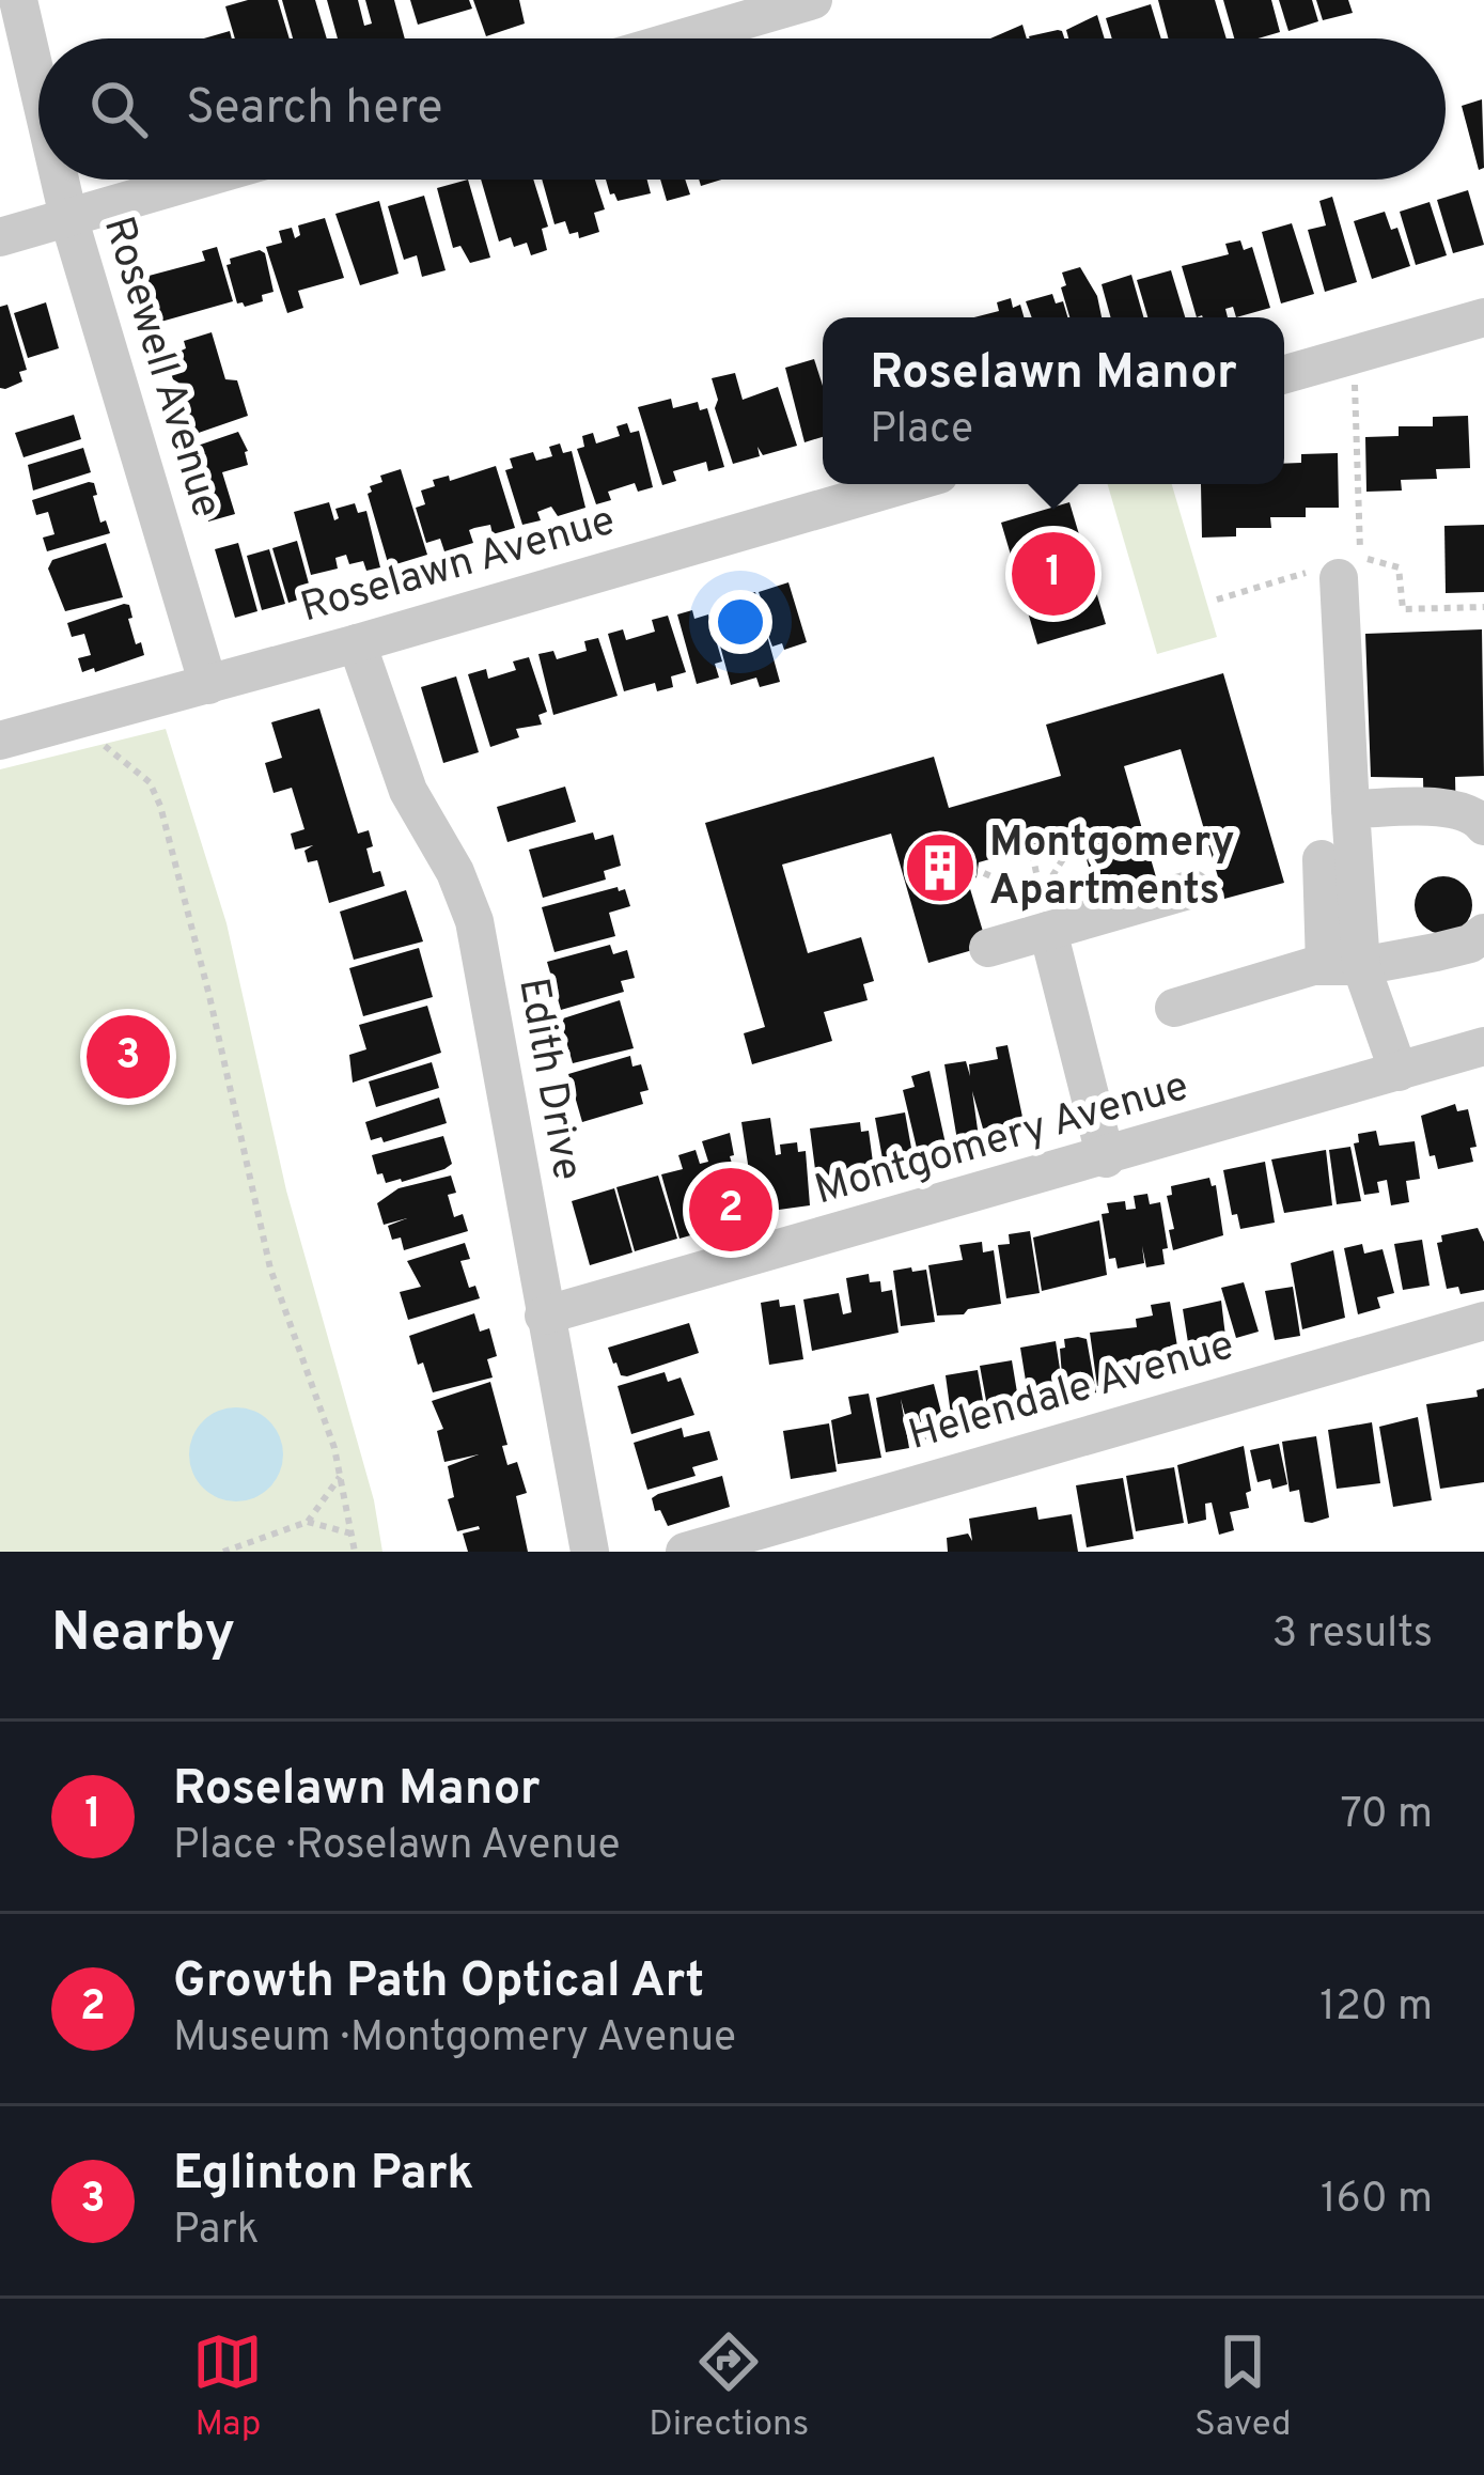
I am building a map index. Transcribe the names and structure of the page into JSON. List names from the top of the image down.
{
  "streets": {
    "street": [
      "Rosewell Avenue",
      "Roselawn Avenue",
      "Edith Drive",
      "Montgomery Avenue",
      "Helendale Avenue"
    ]
  },
  "crossings": [
    ["Rosewell Avenue", "Roselawn Avenue"],
    ["Roselawn Avenue", "Edith Drive"],
    ["Edith Drive", "Montgomery Avenue"]
  ],
  "places": {
    "building": ["Montgomery Apartments"]
  },
  "page": {
    "search": "Search here",
    "popup": ["Roselawn Manor", "Place"],
    "pins": ["1", "3", "2"],
    "heading": ["Nearby", "3 results"],
    "list": [
      {
        "mark": "1",
        "name": "Roselawn Manor",
        "note": "Place · Roselawn Avenue",
        "value": "70 m"
      },
      {
        "mark": "2",
        "name": "Growth Path Optical Art",
        "note": "Museum · Montgomery Avenue",
        "value": "120 m"
      },
      {
        "mark": "3",
        "name": "Eglinton Park",
        "note": "Park",
        "value": "160 m"
      }
    ],
    "nav": ["Map", "Directions", "Saved"]
  }
}
